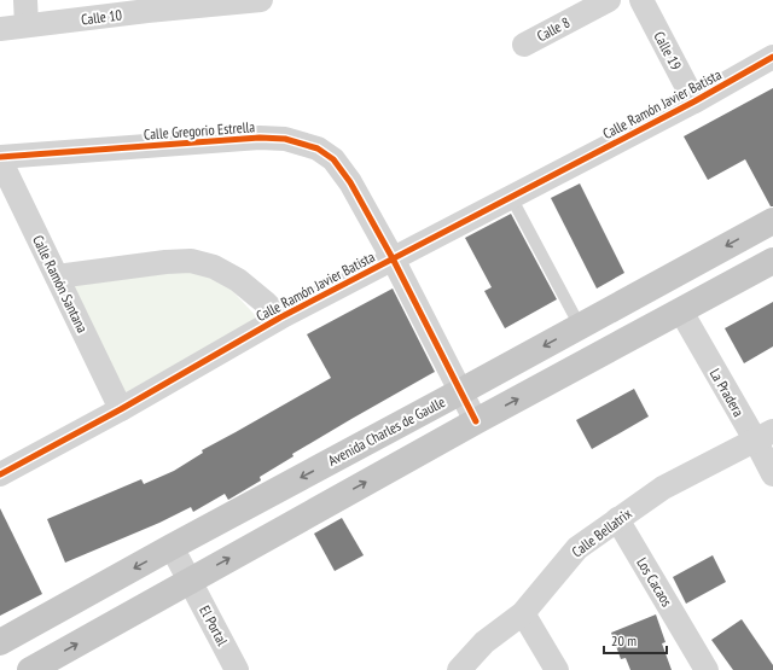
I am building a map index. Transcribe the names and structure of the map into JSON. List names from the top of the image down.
{
  "streets": {
    "main road": ["Avenida Charles de Gaulle"],
    "street": [
      "Calle 10",
      "Calle 8",
      "Calle 19",
      "Calle Ramón Javier Batista",
      "Calle Gregorio Estrella",
      "Calle Ramón Santana",
      "La Pradera",
      "Calle Bellatrix",
      "Los Cacaos",
      "El Portal"
    ]
  },
  "crossings": [
    ["Calle 19", "Calle Ramón Javier Batista"],
    ["Calle Ramón Javier Batista", "Calle Gregorio Estrella"],
    ["Calle Ramón Javier Batista", "Calle Ramón Santana"],
    ["Calle Gregorio Estrella", "Calle Ramón Santana"],
    ["Calle Gregorio Estrella", "Avenida Charles de Gaulle"],
    ["La Pradera", "Calle Bellatrix"],
    ["Avenida Charles de Gaulle", "El Portal"],
    ["Calle Bellatrix", "Los Cacaos"]
  ],
  "scale_bar": "20 m"
}
